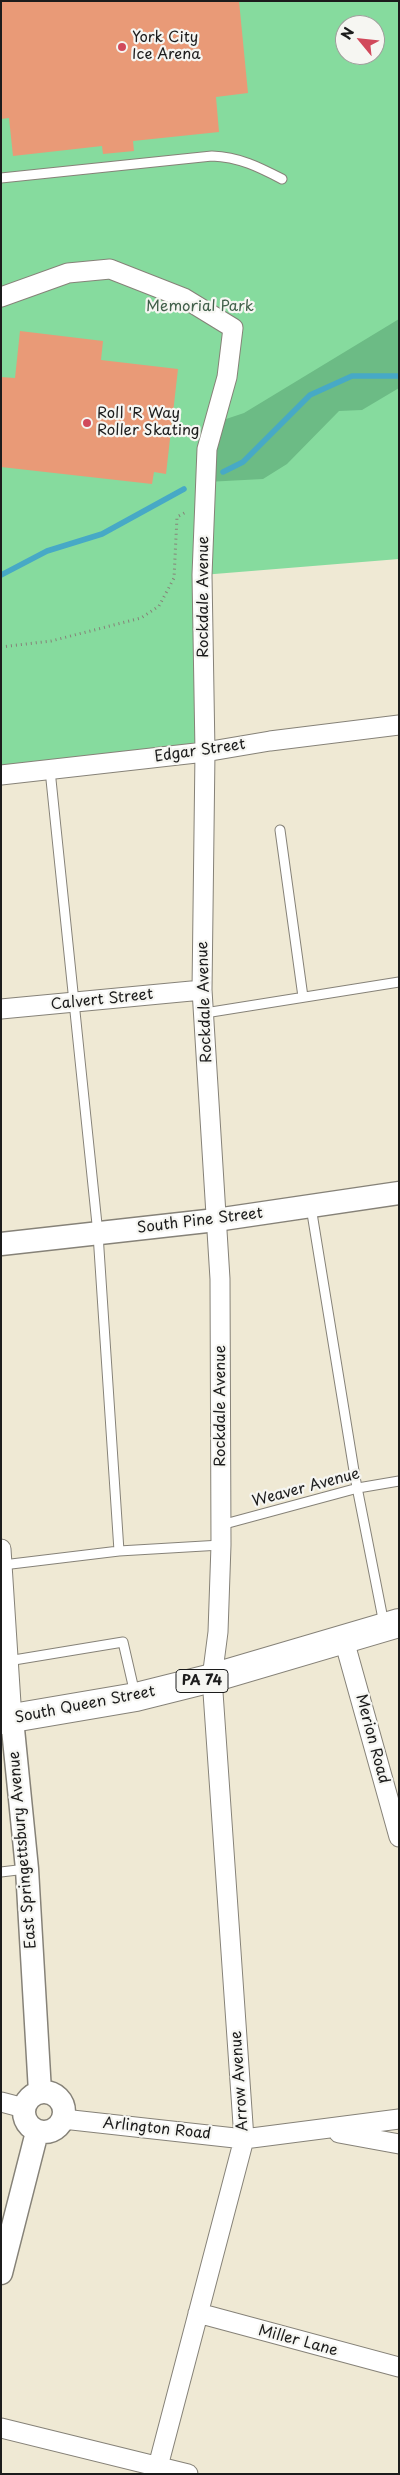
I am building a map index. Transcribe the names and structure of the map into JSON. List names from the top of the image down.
{
  "streets": {
    "main road": ["PA 74", "South Queen Street"],
    "street": [
      "Rockdale Avenue",
      "Edgar Street",
      "Calvert Street",
      "South Pine Street",
      "Merion Road",
      "East Springettsbury Avenue",
      "Arrow Avenue",
      "Arlington Road",
      "Miller Lane"
    ],
    "lane": ["Weaver Avenue"]
  },
  "crossings": [
    ["Rockdale Avenue", "Edgar Street"],
    ["Rockdale Avenue", "Calvert Street"],
    ["Rockdale Avenue", "South Pine Street"],
    ["Rockdale Avenue", "Weaver Avenue"],
    ["Rockdale Avenue", "South Queen Street"],
    ["Rockdale Avenue", "Arrow Avenue"],
    ["South Queen Street", "Merion Road"],
    ["South Queen Street", "East Springettsbury Avenue"],
    ["South Queen Street", "Arrow Avenue"],
    ["East Springettsbury Avenue", "Arlington Road"],
    ["Arrow Avenue", "Arlington Road"],
    ["Arrow Avenue", "Miller Lane"]
  ],
  "parks": ["Memorial Park"],
  "places": ["York City Ice Arena", "Roll 'R Way Roller Skating"],
  "north": "top left"
}
